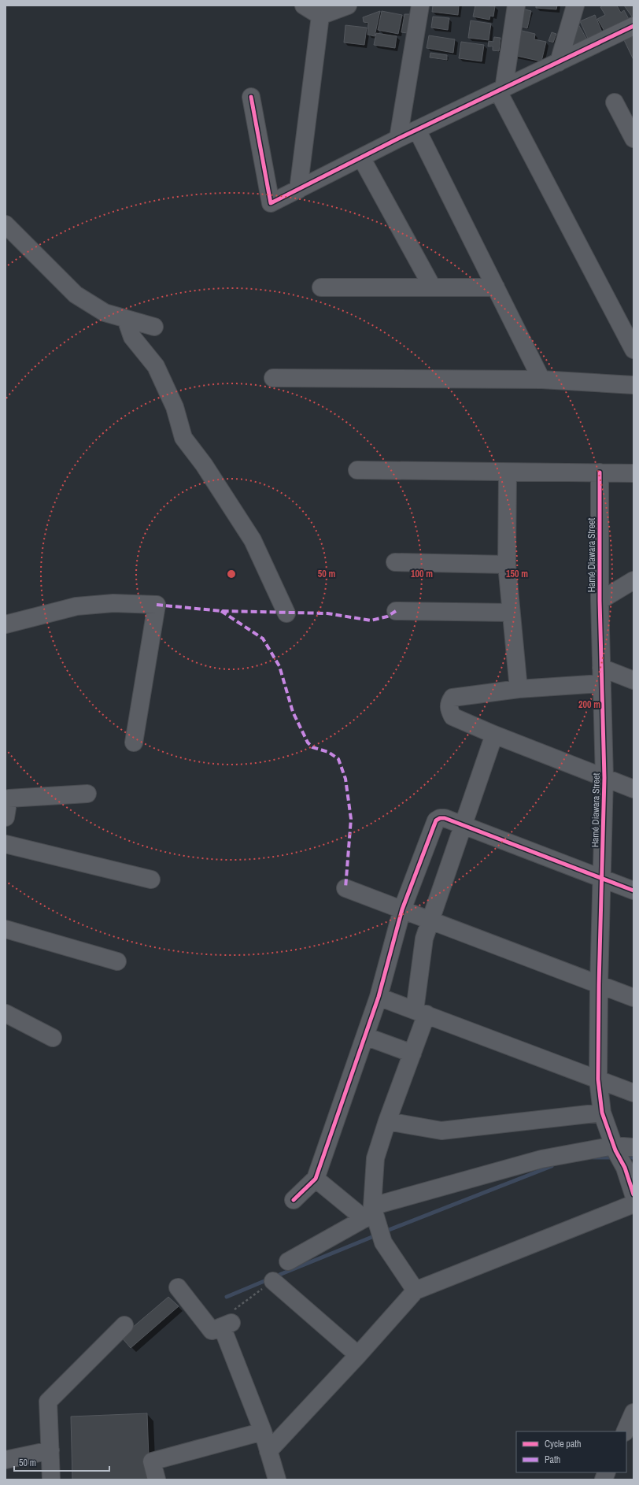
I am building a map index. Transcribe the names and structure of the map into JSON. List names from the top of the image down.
{
  "streets": {
    "street": ["Hamé Diawara Street"]
  },
  "legend": ["Cycle path", "Path"],
  "scale_bar": "50 m",
  "rings": [
    "50 m",
    "100 m",
    "150 m",
    "200 m"
  ]
}
